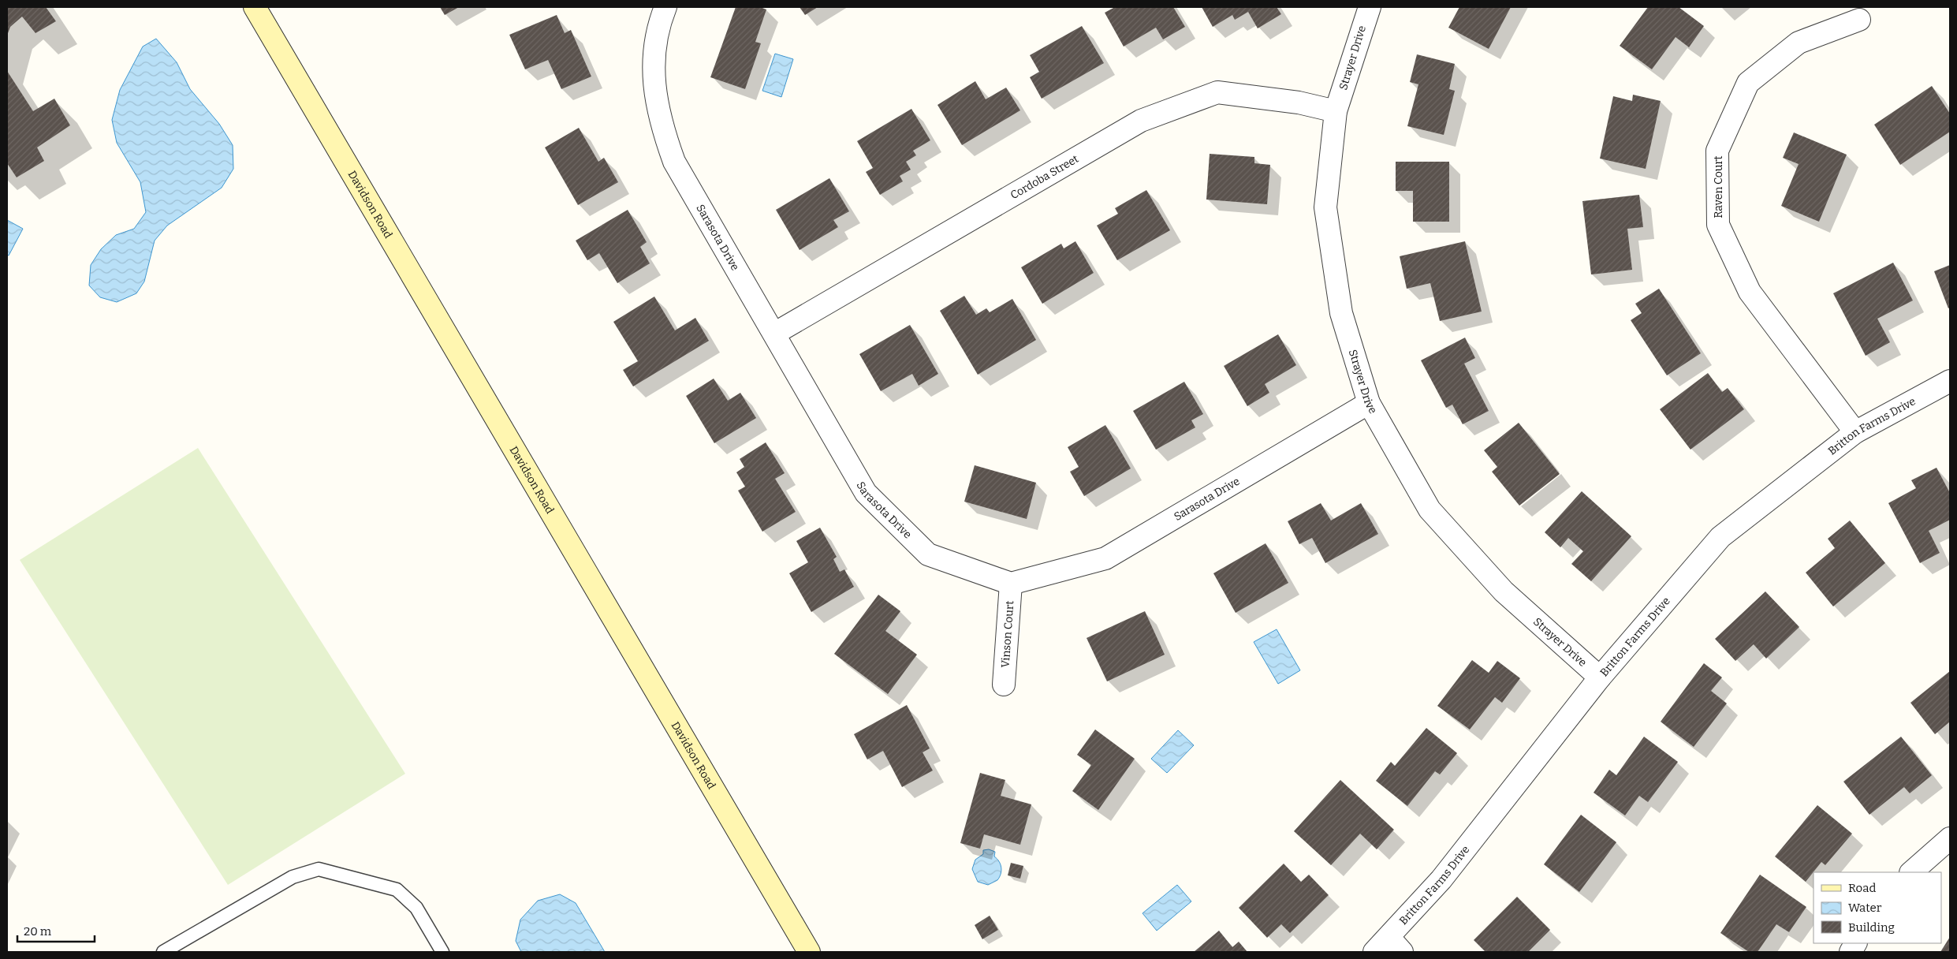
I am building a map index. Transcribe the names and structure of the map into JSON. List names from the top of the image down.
{
  "streets": {
    "main road": ["Davidson Road"],
    "street": [
      "Strayer Drive",
      "Cordoba Street",
      "Raven Court",
      "Sarasota Drive",
      "Britton Farms Drive",
      "Vinson Court"
    ]
  },
  "crossings": [
    ["Strayer Drive", "Cordoba Street"],
    ["Strayer Drive", "Sarasota Drive"],
    ["Strayer Drive", "Britton Farms Drive"],
    ["Cordoba Street", "Sarasota Drive"],
    ["Raven Court", "Britton Farms Drive"],
    ["Sarasota Drive", "Vinson Court"]
  ],
  "legend": ["Road", "Water", "Building"],
  "scale_bar": "20 m"
}
